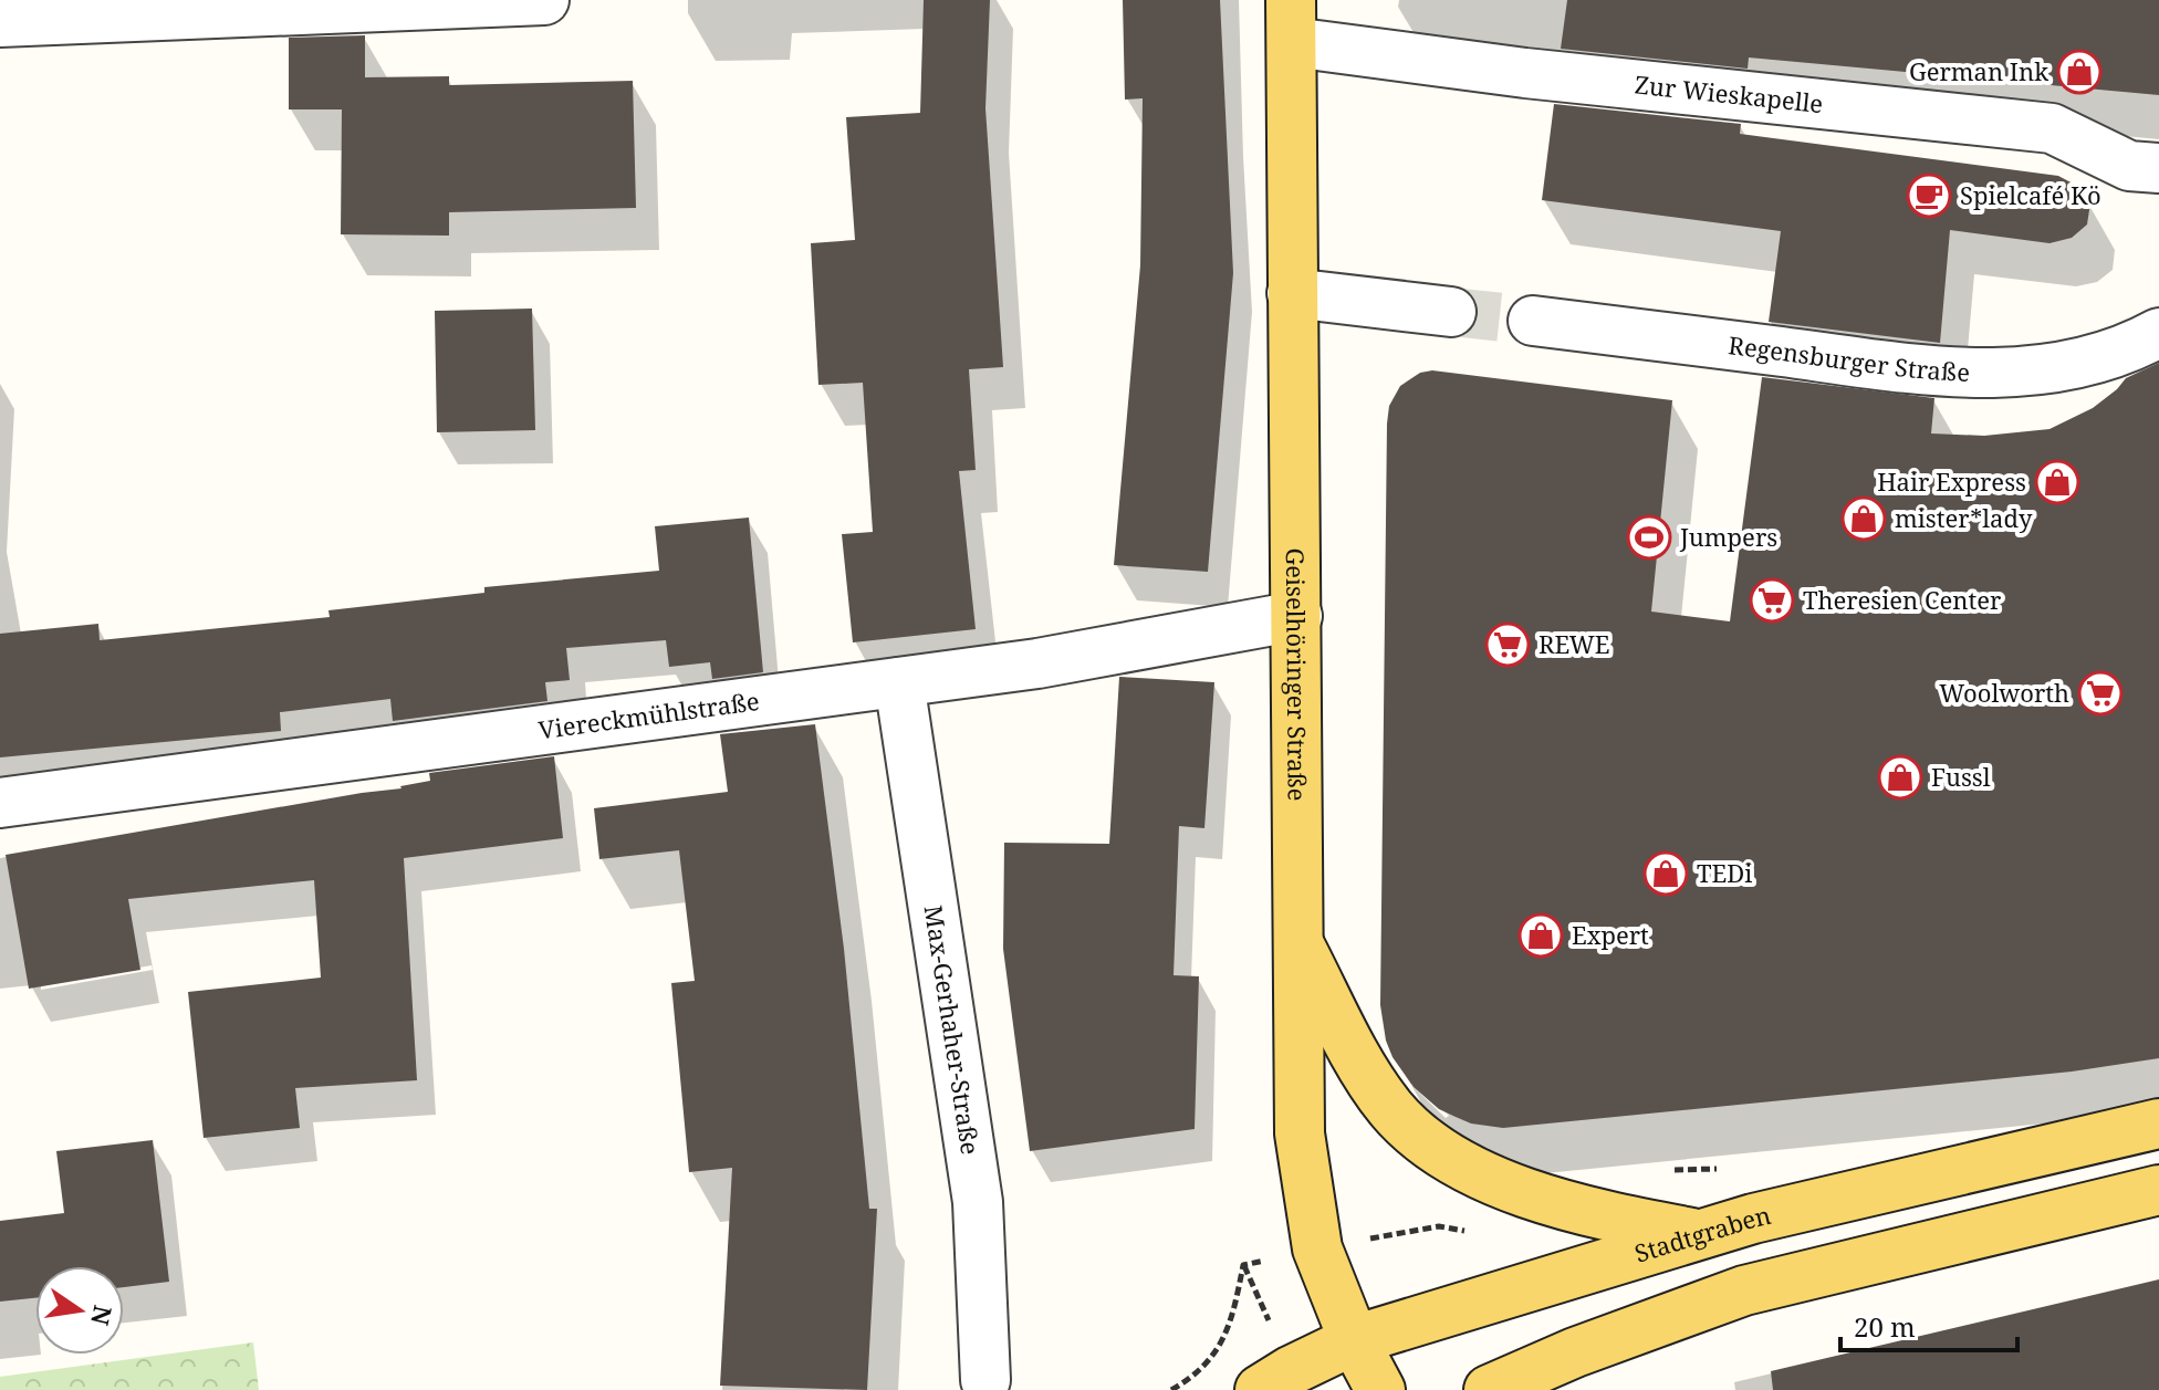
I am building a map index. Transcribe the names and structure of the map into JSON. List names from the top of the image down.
{
  "streets": {
    "main road": ["Geiselhöringer Straße", "Stadtgraben"],
    "street": [
      "Zur Wieskapelle",
      "Regensburger Straße",
      "Viereckmühlstraße",
      "Max-Gerhaher-Straße"
    ]
  },
  "crossings": [
    ["Zur Wieskapelle", "Geiselhöringer Straße"],
    ["Geiselhöringer Straße", "Viereckmühlstraße"],
    ["Geiselhöringer Straße", "Stadtgraben"],
    ["Viereckmühlstraße", "Max-Gerhaher-Straße"]
  ],
  "places": {
    "shop": [
      "German Ink",
      "Hair Express",
      "mister*lady",
      "Fussl",
      "TEDi",
      "Expert"
    ],
    "cafe": ["Spielcafé Kö"],
    "sports": ["Jumpers"],
    "supermarket": ["Theresien Center", "REWE", "Woolworth"]
  },
  "scale_bar": "20 m",
  "north": "right"
}
